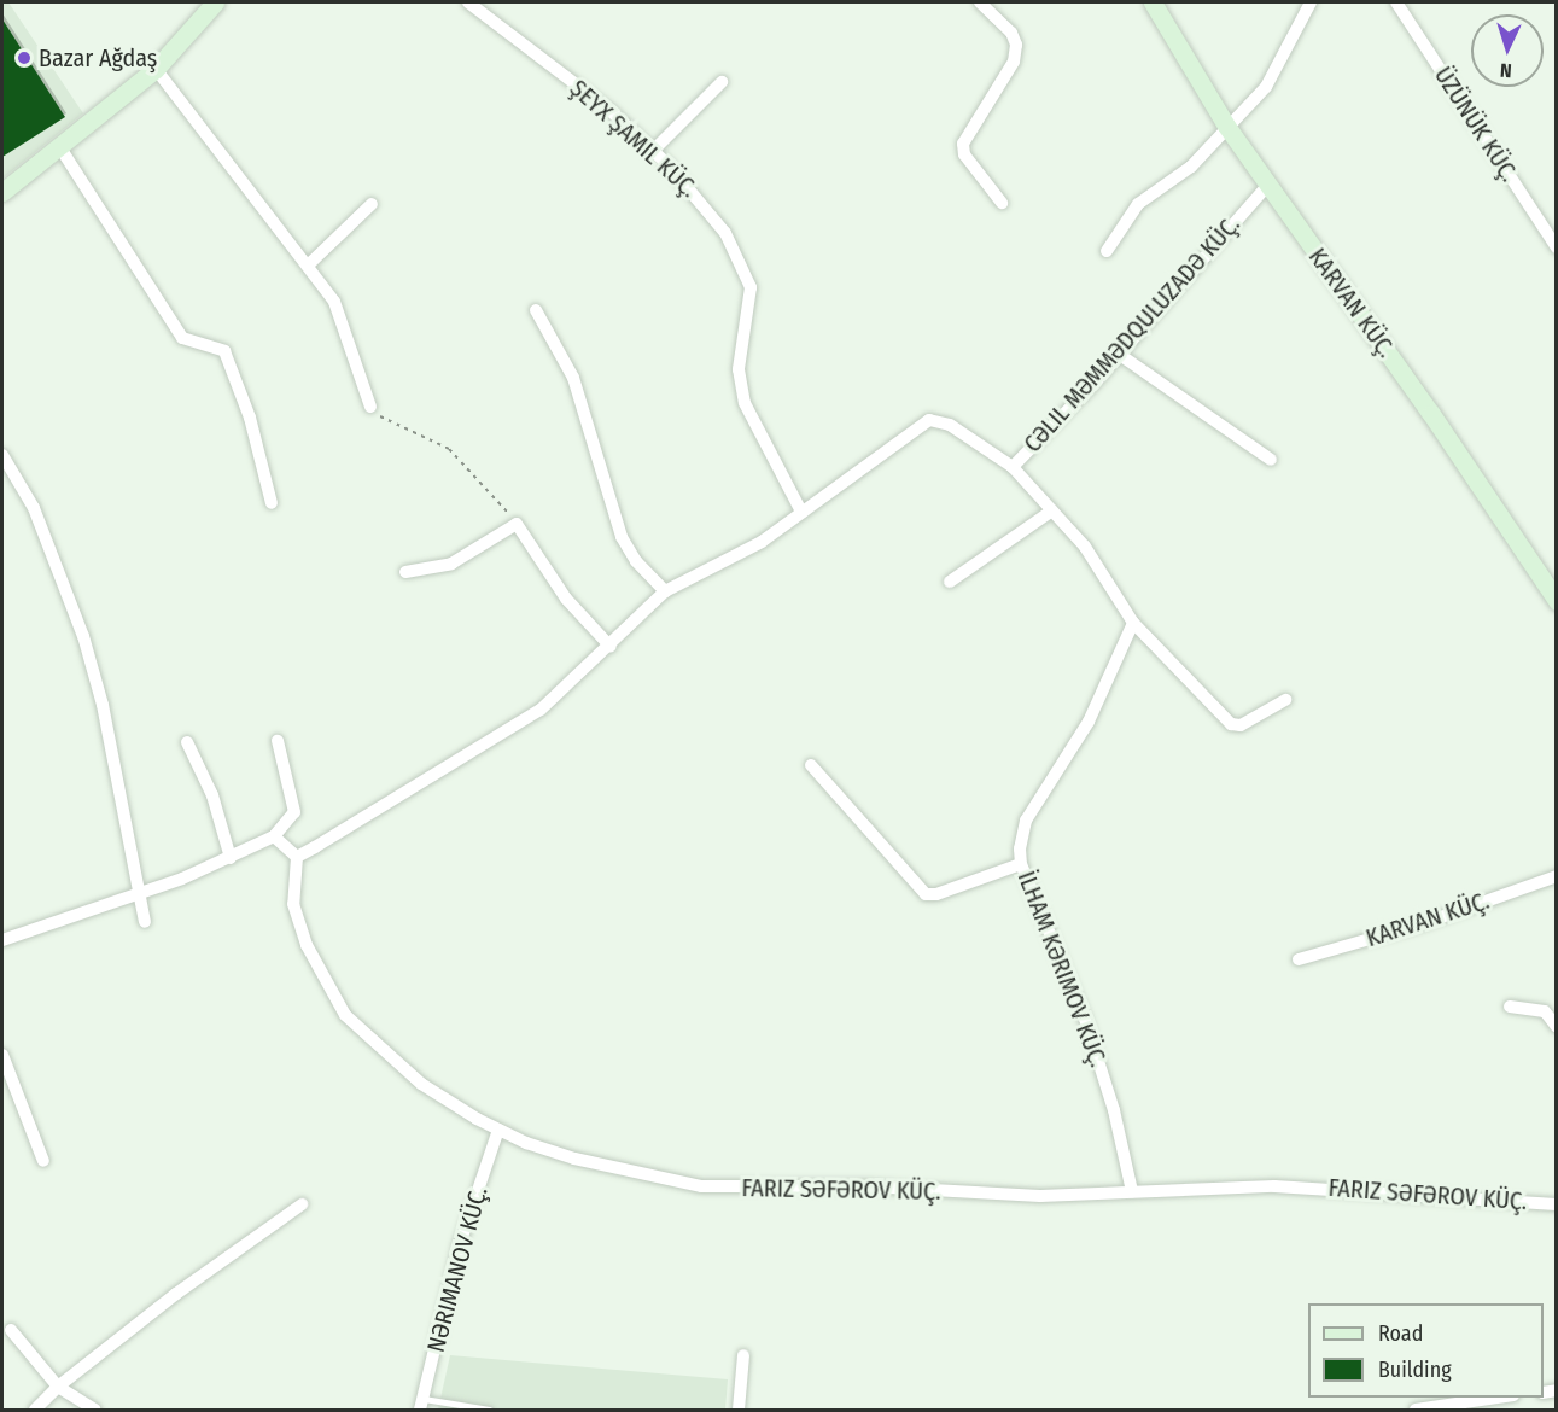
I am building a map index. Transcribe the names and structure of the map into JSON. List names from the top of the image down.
{
  "streets": {
    "street": [
      "ÜZÜNÜK KÜÇ.",
      "ŞEYX ŞAMIL KÜÇ.",
      "KARVAN KÜÇ.",
      "CƏLIL MƏMMƏDQULUZADƏ KÜÇ.",
      "İLHAM KƏRIMOV KÜÇ.",
      "FARIZ SƏFƏROV KÜÇ.",
      "NƏRIMANOV KÜÇ."
    ]
  },
  "crossings": [
    ["ŞEYX ŞAMIL KÜÇ.", "CƏLIL MƏMMƏDQULUZADƏ KÜÇ."],
    ["KARVAN KÜÇ.", "CƏLIL MƏMMƏDQULUZADƏ KÜÇ."],
    ["CƏLIL MƏMMƏDQULUZADƏ KÜÇ.", "FARIZ SƏFƏROV KÜÇ."],
    ["İLHAM KƏRIMOV KÜÇ.", "FARIZ SƏFƏROV KÜÇ."],
    ["FARIZ SƏFƏROV KÜÇ.", "NƏRIMANOV KÜÇ."]
  ],
  "places": ["Bazar Ağdaş"],
  "legend": ["Road", "Building"],
  "north": "bottom"
}
